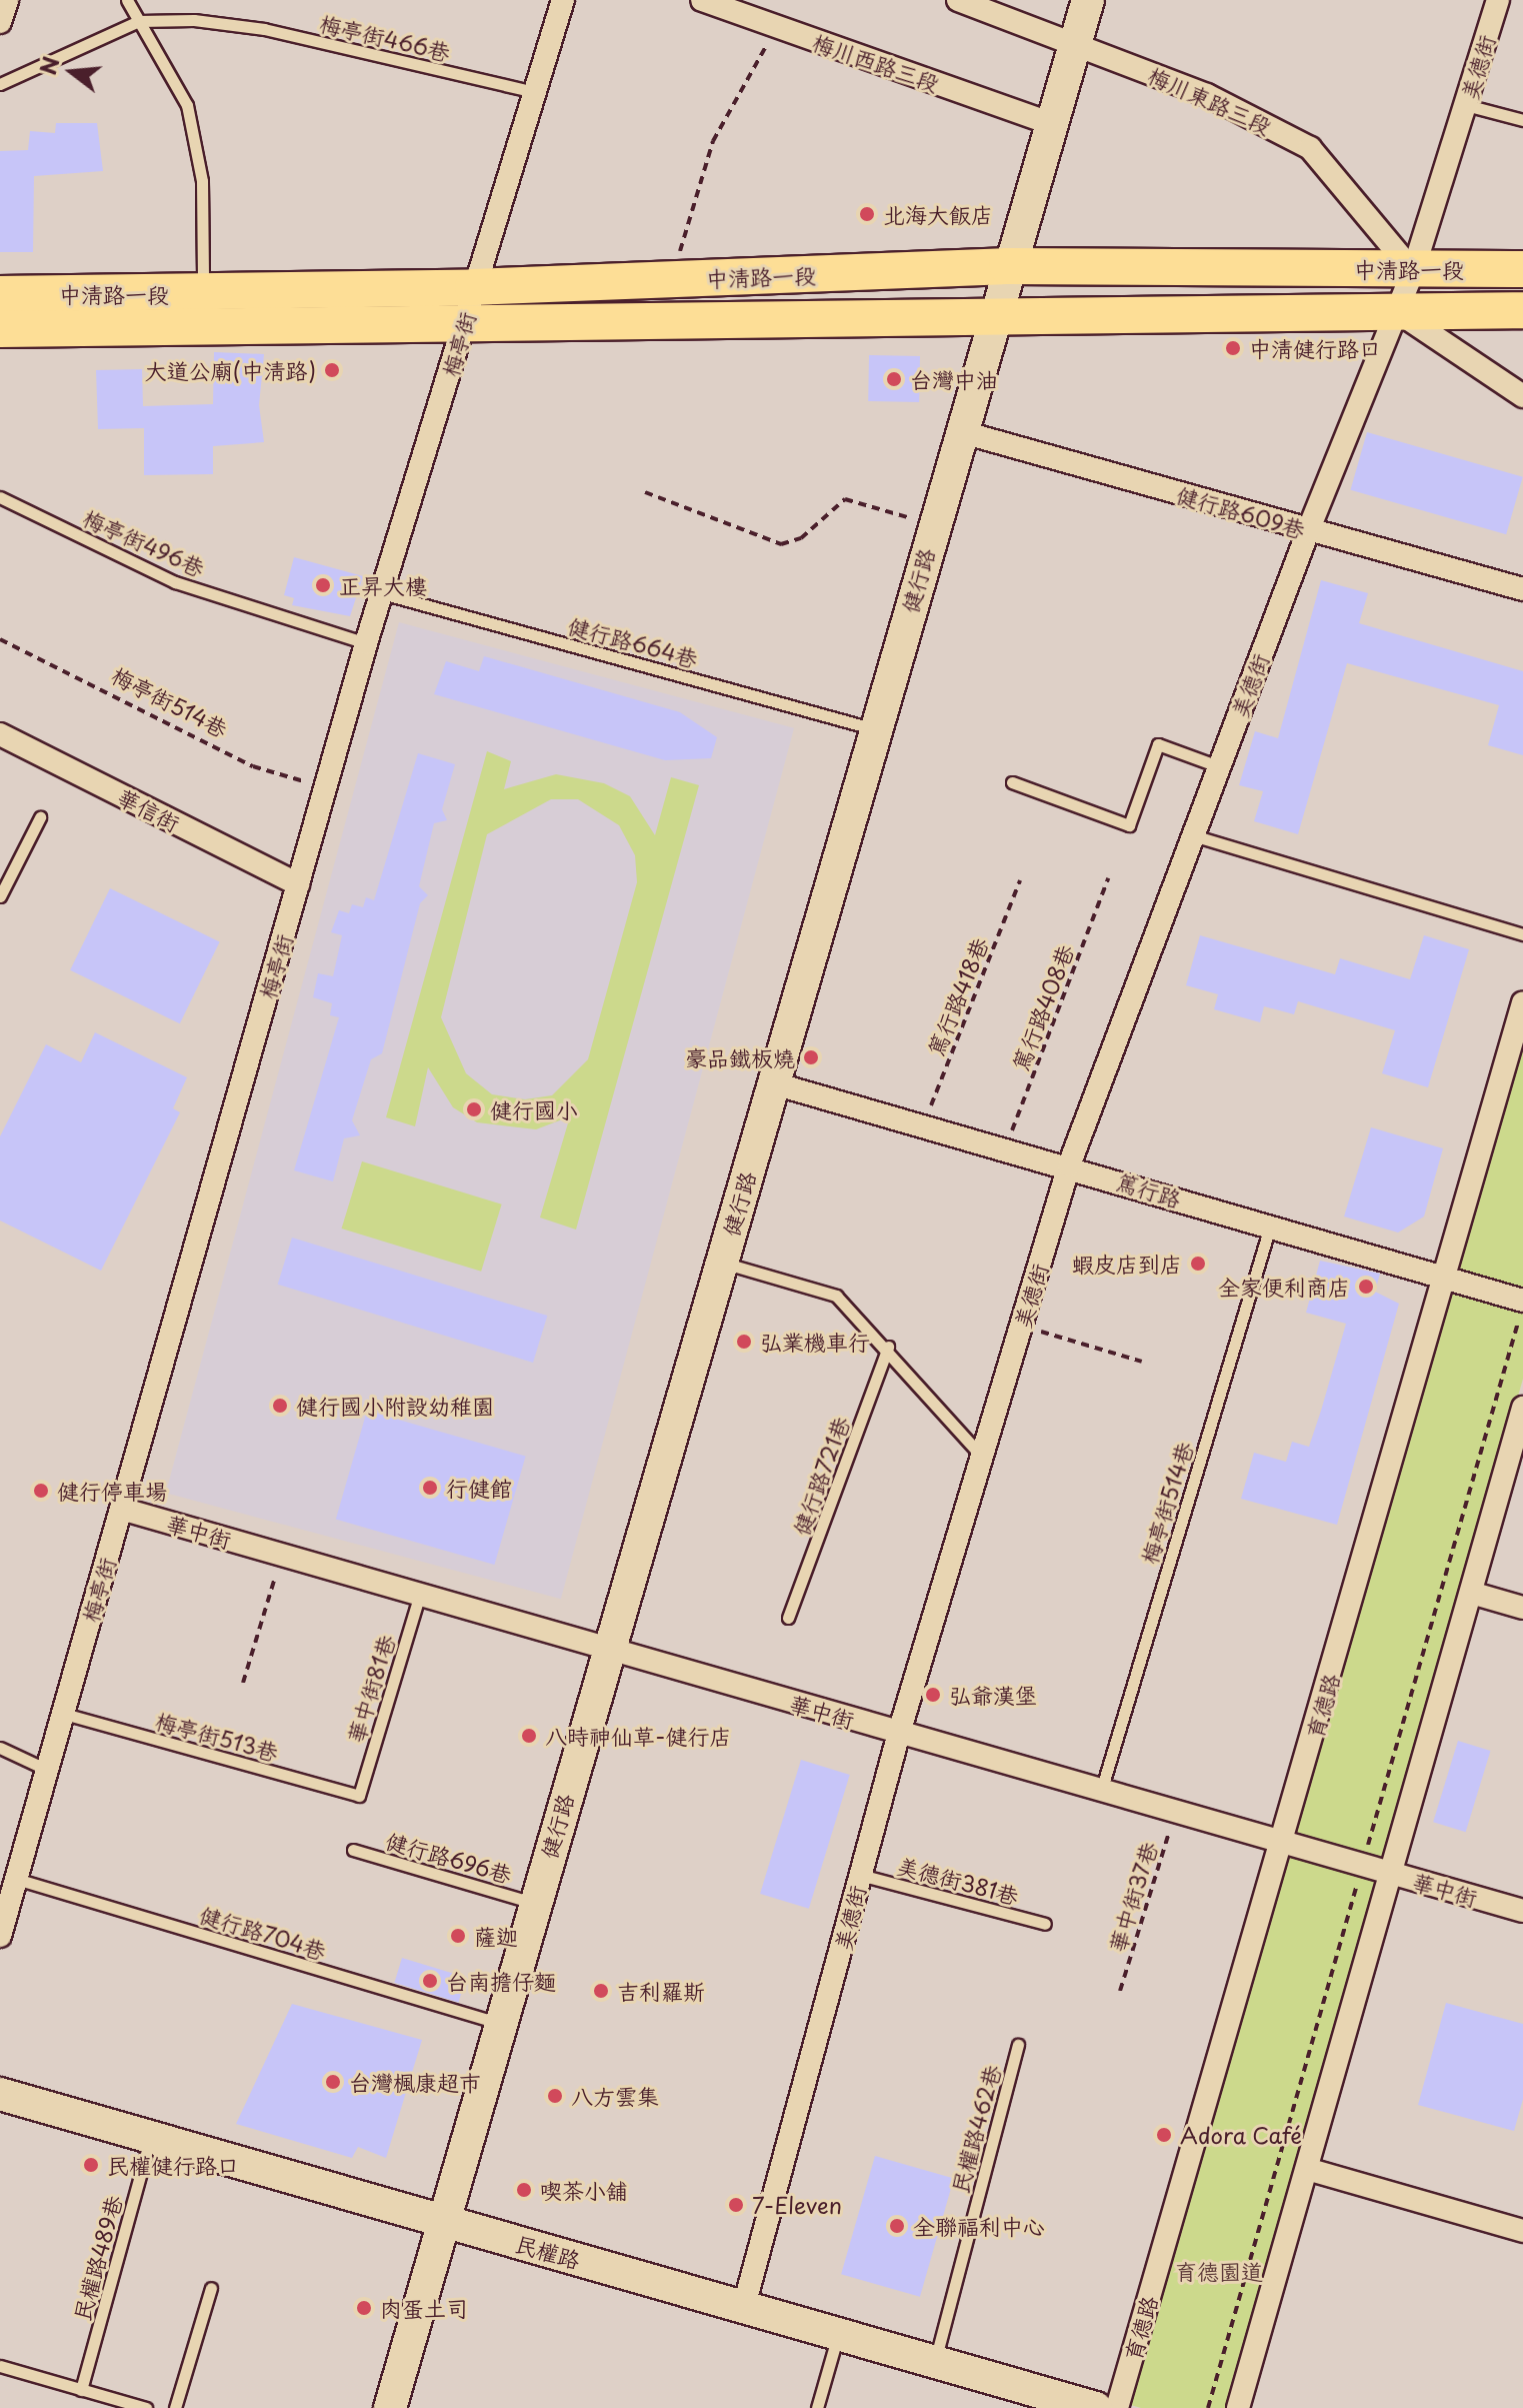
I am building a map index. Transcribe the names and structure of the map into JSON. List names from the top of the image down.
{
  "streets": {
    "main road": ["中清路一段"],
    "street": [
      "梅川西路三段",
      "美德街",
      "梅川東路三段",
      "梅亭街",
      "健行路609巷",
      "健行路",
      "華信街",
      "篤行路",
      "華中街",
      "育德路",
      "民權路"
    ],
    "lane": [
      "梅亭街466巷",
      "梅亭街496巷",
      "健行路664巷",
      "梅亭街514巷",
      "健行路721巷",
      "華中街81巷",
      "梅亭街513巷",
      "健行路696巷",
      "美德街381巷",
      "健行路704巷",
      "民權路462巷",
      "民權路489巷"
    ],
    "path": ["篤行路418巷", "篤行路408巷", "華中街37巷"]
  },
  "crossings": [
    ["梅亭街466巷", "梅亭街"],
    ["梅川西路三段", "健行路"],
    ["美德街", "梅川東路三段"],
    ["美德街", "中清路一段"],
    ["美德街", "健行路609巷"],
    ["美德街", "篤行路"],
    ["美德街", "華中街"],
    ["美德街", "美德街381巷"],
    ["美德街", "民權路"],
    ["梅川東路三段", "中清路一段"],
    ["梅川東路三段", "健行路"],
    ["中清路一段", "梅亭街"],
    ["中清路一段", "健行路"],
    ["梅亭街", "梅亭街496巷"],
    ["梅亭街", "健行路664巷"],
    ["梅亭街", "梅亭街514巷"],
    ["梅亭街", "華信街"],
    ["梅亭街", "華中街"],
    ["梅亭街", "梅亭街513巷"],
    ["梅亭街", "健行路704巷"],
    ["健行路609巷", "健行路"],
    ["健行路", "健行路664巷"],
    ["健行路", "篤行路"],
    ["健行路", "華中街"],
    ["健行路", "健行路696巷"],
    ["健行路", "健行路704巷"],
    ["健行路", "民權路"],
    ["梅亭街514巷", "篤行路"],
    ["梅亭街514巷", "華中街"],
    ["篤行路418巷", "篤行路"],
    ["篤行路408巷", "篤行路"],
    ["篤行路", "育德路"],
    ["華中街", "華中街81巷"],
    ["華中街", "育德路"],
    ["華中街", "華中街37巷"],
    ["華中街81巷", "梅亭街513巷"],
    ["民權路462巷", "民權路"],
    ["民權路", "民權路489巷"]
  ],
  "parks": ["育德園道"],
  "places": [
    "北海大飯店",
    "中清健行路口",
    "大道公廟(中清路)",
    "台灣中油",
    "正昇大樓",
    "豪品鐵板燒",
    "健行國小",
    "蝦皮店到店",
    "全家便利商店",
    "弘業機車行",
    "健行國小附設幼稚園",
    "行健館",
    "健行停車場",
    "弘爺漢堡",
    "八時神仙草-健行店",
    "薩迦",
    "台南擔仔麵",
    "吉利羅斯",
    "台灣楓康超市",
    "八方雲集",
    "Adora Café",
    "民權健行路口",
    "喫茶小舖",
    "7-Eleven",
    "全聯福利中心",
    "肉蛋土司"
  ],
  "north": "left"
}
